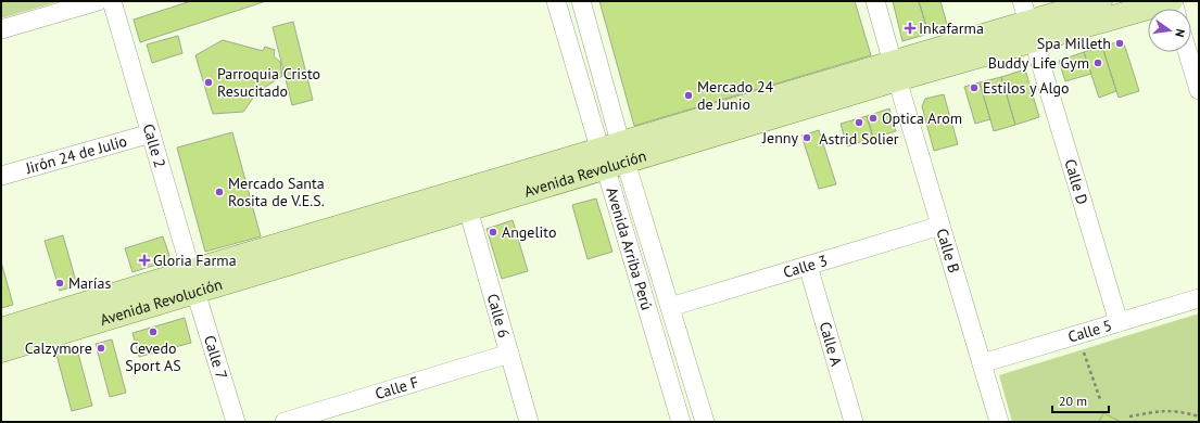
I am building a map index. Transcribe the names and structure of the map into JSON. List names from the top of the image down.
{
  "streets": {
    "main road": ["Avenida Revolución"],
    "street": [
      "Calle 2",
      "Jirón 24 de Julio",
      "Calle D",
      "Avenida Arriba Perú",
      "Calle B",
      "Calle 3",
      "Calle 6",
      "Calle 5",
      "Calle A",
      "Calle 7",
      "Calle F"
    ]
  },
  "crossings": [
    ["Calle 2", "Jirón 24 de Julio"],
    ["Calle 2", "Avenida Revolución"],
    ["Calle 2", "Calle 7"],
    ["Avenida Revolución", "Calle D"],
    ["Avenida Revolución", "Avenida Arriba Perú"],
    ["Avenida Revolución", "Calle B"],
    ["Avenida Revolución", "Calle 6"],
    ["Avenida Revolución", "Calle 7"],
    ["Calle D", "Calle 5"],
    ["Avenida Arriba Perú", "Calle 3"],
    ["Calle B", "Calle 3"],
    ["Calle B", "Calle 5"],
    ["Calle 3", "Calle A"],
    ["Calle 6", "Calle F"]
  ],
  "places": {
    "health": ["Inkafarma", "Gloria Farma"],
    "other": [
      "Spa Milleth",
      "Buddy Life Gym",
      "Parroquia Cristo Resucitado",
      "Estilos y Algo",
      "Mercado 24 de Junio",
      "Optica Arom",
      "Astrid Solier",
      "Jenny",
      "Mercado Santa Rosita de V.E.S.",
      "Angelito",
      "Marías",
      "Cevedo Sport AS",
      "Calzymore"
    ]
  },
  "scale_bar": "20 m",
  "north": "right"
}
